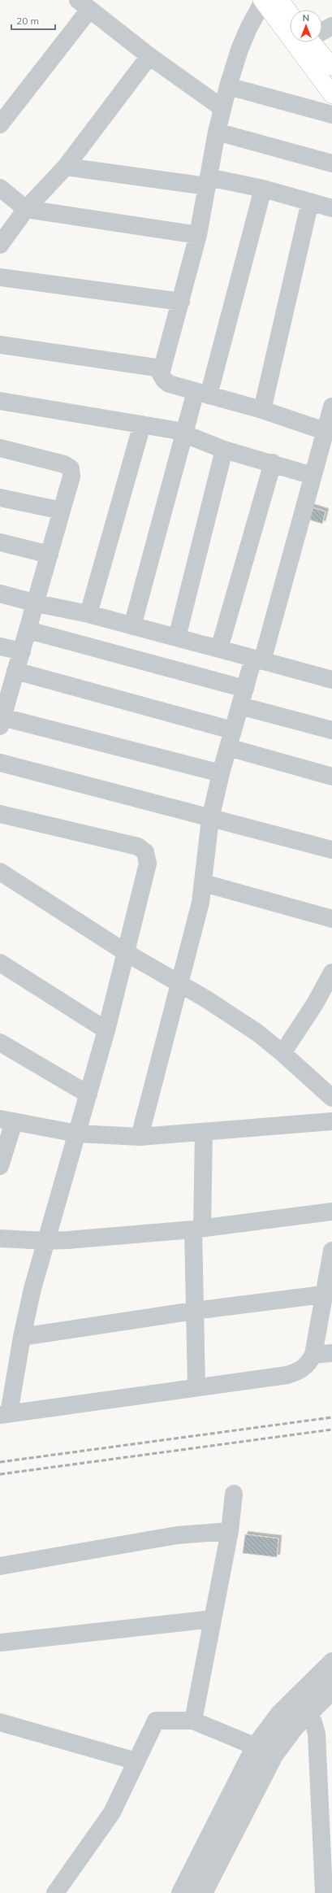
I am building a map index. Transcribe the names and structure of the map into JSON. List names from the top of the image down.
{
  "scale_bar": "20 m",
  "north": "top"
}
